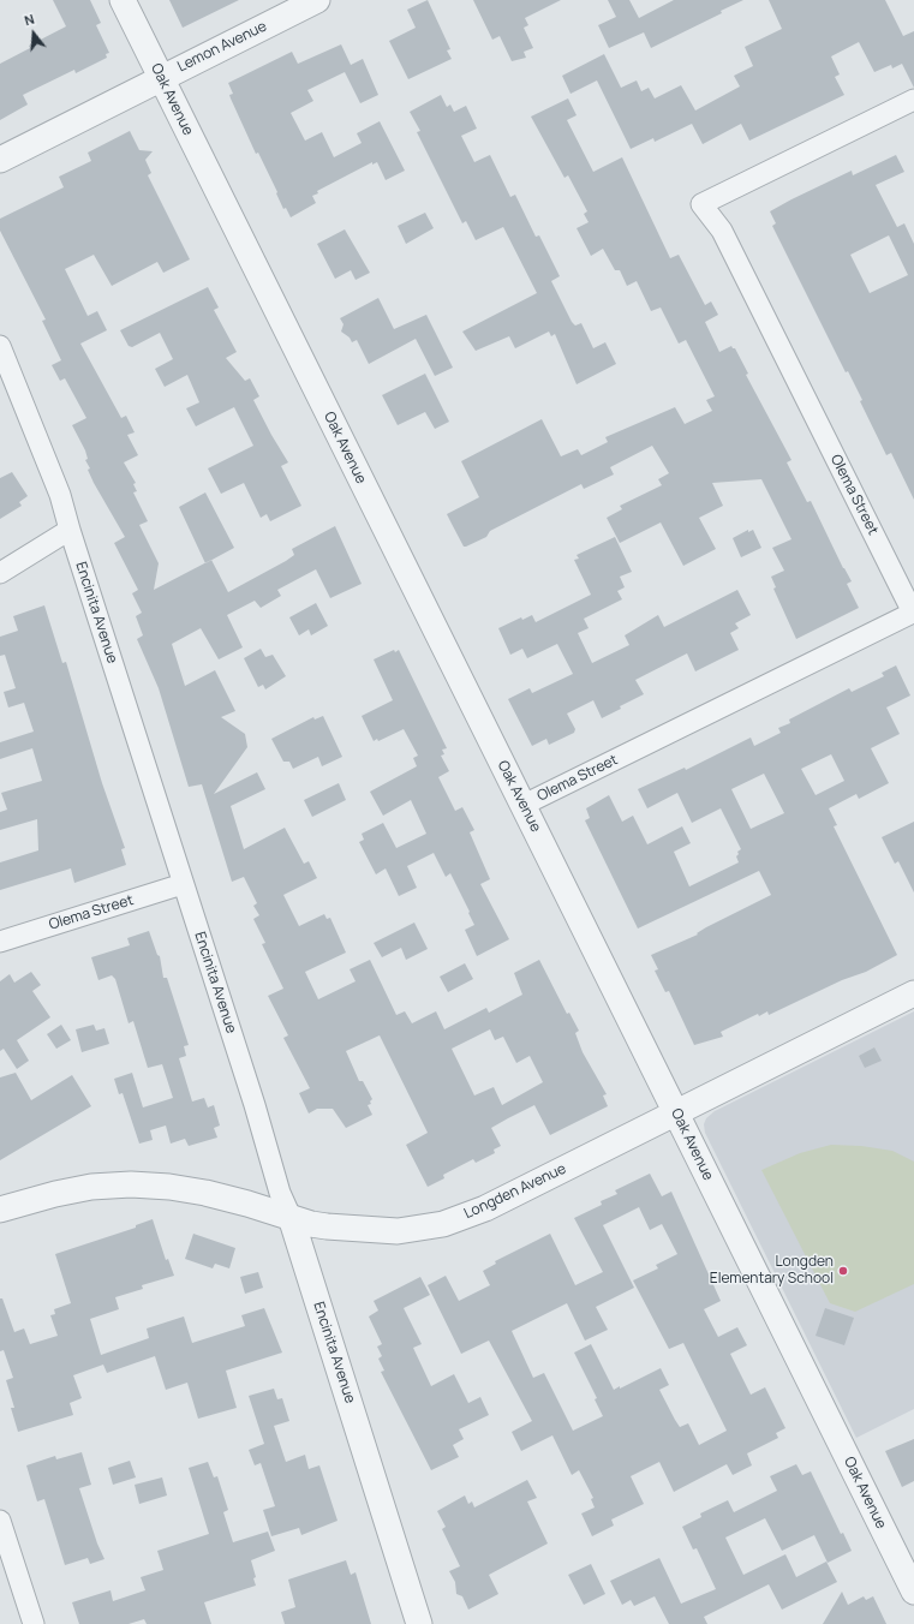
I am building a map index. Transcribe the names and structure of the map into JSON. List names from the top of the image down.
{
  "streets": {
    "street": [
      "Lemon Avenue",
      "Oak Avenue",
      "Olema Street",
      "Encinita Avenue",
      "Longden Avenue"
    ]
  },
  "crossings": [
    ["Lemon Avenue", "Oak Avenue"],
    ["Oak Avenue", "Olema Street"],
    ["Oak Avenue", "Longden Avenue"],
    ["Olema Street", "Encinita Avenue"],
    ["Encinita Avenue", "Longden Avenue"]
  ],
  "places": ["Longden Elementary School"],
  "north": "top"
}
